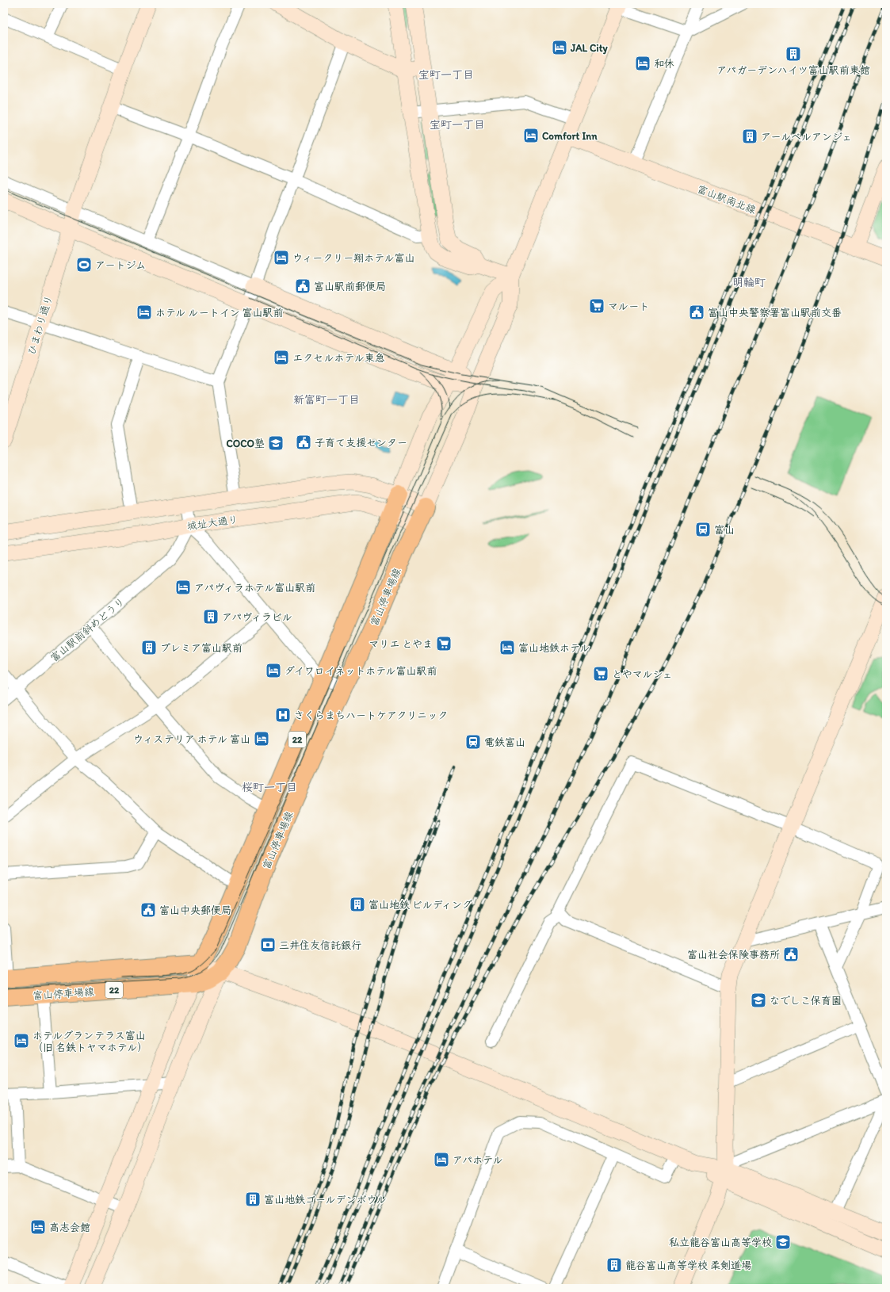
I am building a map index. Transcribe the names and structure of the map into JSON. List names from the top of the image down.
{
  "streets": {
    "main road": ["富山停車場線", "22"],
    "street": [
      "富山駅南北線",
      "ひまわり通り",
      "城址大通り",
      "富山駅前斜めどうり"
    ]
  },
  "crossings": [
    ["城址大通り", "富山停車場線"],
    ["城址大通り", "富山駅前斜めどうり"]
  ],
  "districts": [
    "宝町一丁目",
    "宝町一丁目",
    "明輪町",
    "新富町一丁目",
    "桜町一丁目"
  ],
  "places": {
    "hotel": [
      "JAL City",
      "和休",
      "Comfort Inn",
      "ウィークリー翔ホテル富山",
      "ホテル ルートイン 富山駅前",
      "エクセルホテル東急",
      "アパヴィラホテル富山駅前",
      "富山地鉄ホテル",
      "ダイワロイネットホテル富山駅前",
      "ウィステリア ホテル 富山",
      "ホテルグランテラス富山 （旧 名鉄トヤマホテル）",
      "アパホテル",
      "高志会館"
    ],
    "building": [
      "アパガーデンハイツ富山駅前東館",
      "アールベルアンジェ",
      "アパヴィラビル",
      "プレミア富山駅前",
      "富山地鉄 ビルディング",
      "富山地鉄ゴールデンボウル",
      "龍谷富山高等学校 柔剣道場"
    ],
    "sports": ["アートジム"],
    "public building": [
      "富山駅前郵便局",
      "富山中央警察署富山駅前交番",
      "子育て支援センター",
      "富山中央郵便局",
      "富山社会保険事務所"
    ],
    "supermarket": ["マルート", "マリエ とやま", "とやマルシェ"],
    "school or university": ["COCO塾", "なでしこ保育園", "私立龍谷富山高等学校"],
    "station": ["富山", "電鉄富山"],
    "hospital": ["さくらまちハートケアクリニック"],
    "bank": ["三井住友信託銀行"]
  }
}
